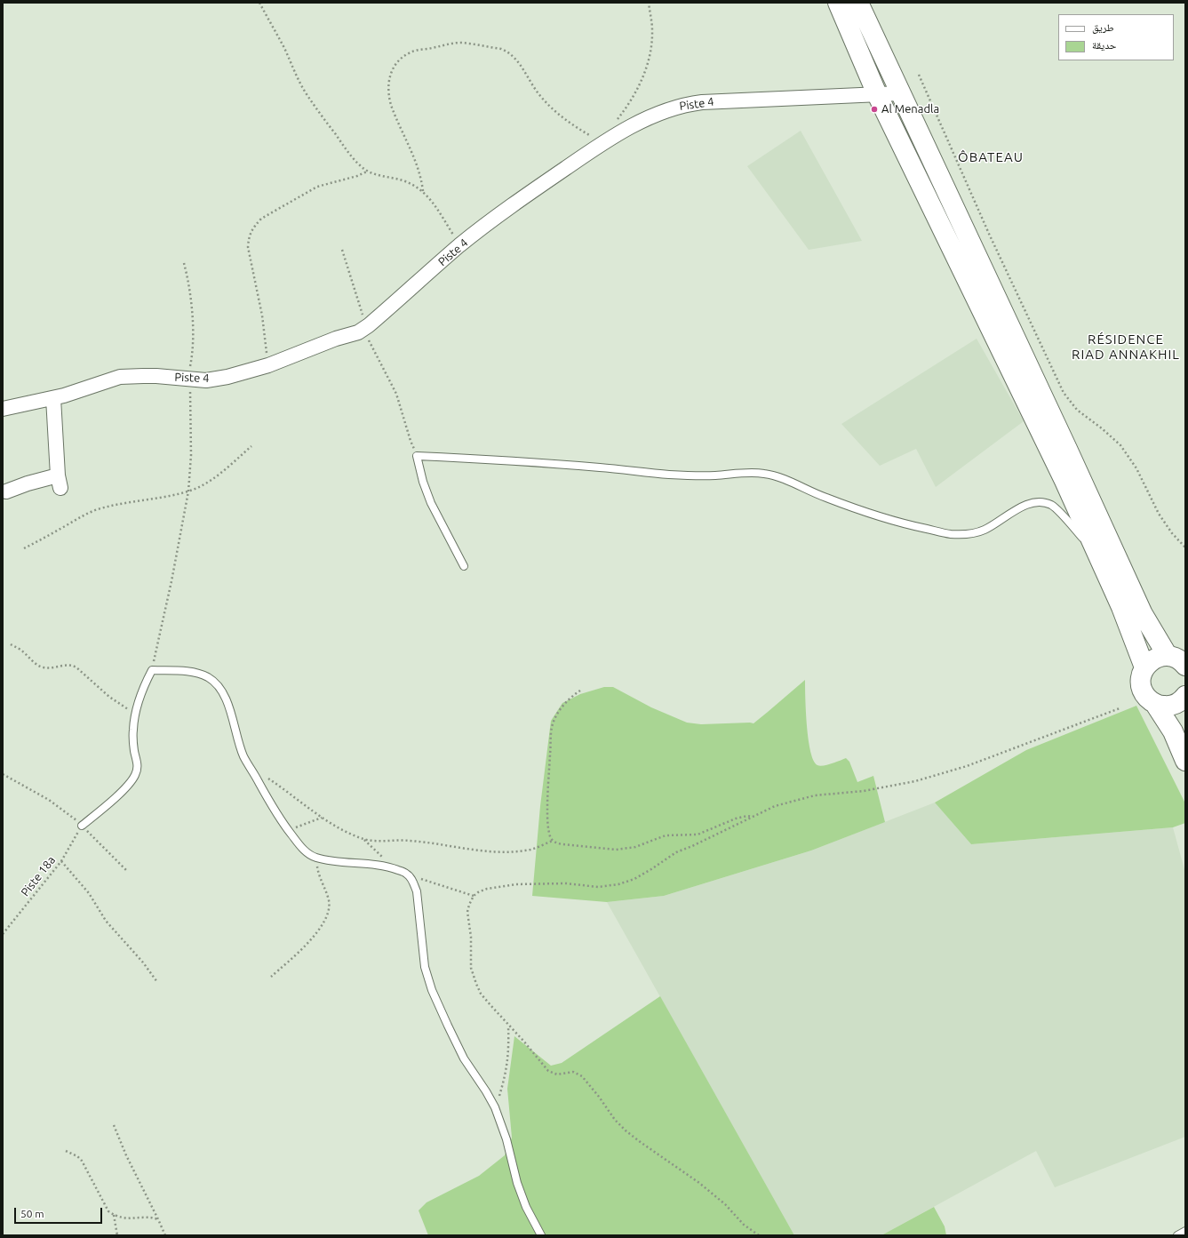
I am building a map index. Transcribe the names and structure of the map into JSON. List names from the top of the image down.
{
  "streets": {
    "street": ["Piste 4"],
    "path": ["Piste 18a"]
  },
  "districts": ["ÔBATEAU", "RÉSIDENCE RIAD ANNAKHIL"],
  "places": ["Al Menadla"],
  "legend": ["طريق", "حديقة"],
  "scale_bar": "50 m"
}
